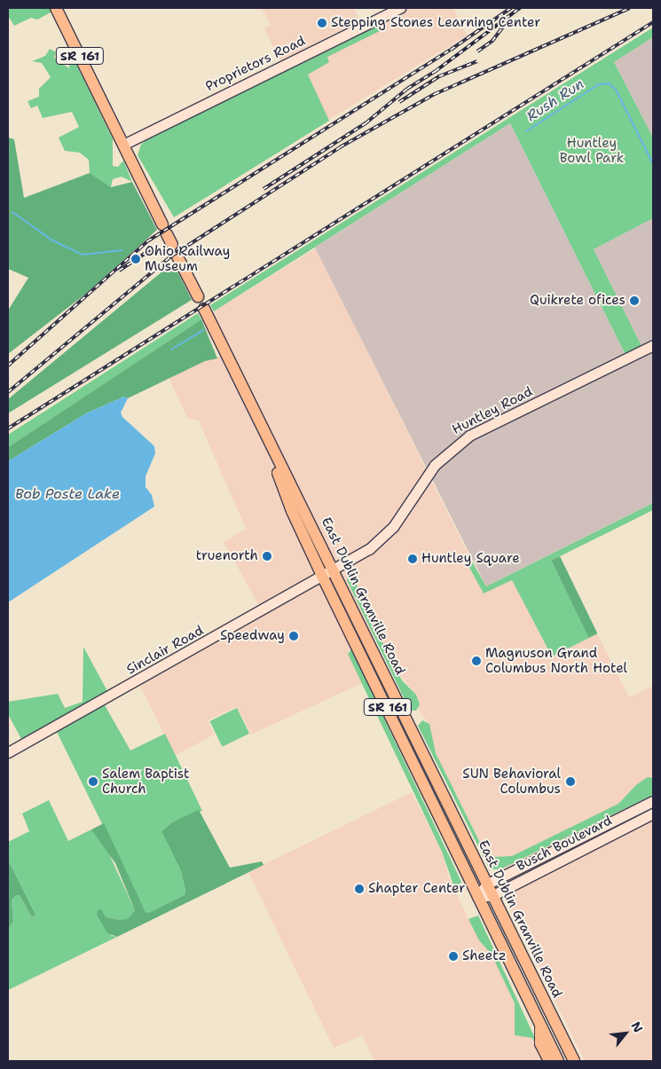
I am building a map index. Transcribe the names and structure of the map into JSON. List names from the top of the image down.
{
  "streets": {
    "main road": [
      "SR 161",
      "Proprietors Road",
      "Huntley Road",
      "East Dublin Granville Road",
      "Sinclair Road",
      "Busch Boulevard"
    ]
  },
  "crossings": [
    ["SR 161", "Proprietors Road"],
    ["Huntley Road", "East Dublin Granville Road"],
    ["Huntley Road", "Sinclair Road"],
    ["East Dublin Granville Road", "Sinclair Road"],
    ["East Dublin Granville Road", "Busch Boulevard"]
  ],
  "water": ["Rush Run", "Bob Poste Lake"],
  "parks": ["Huntley Bowl Park"],
  "places": [
    "Stepping Stones Learning Center",
    "Ohio Railway Museum",
    "Quikrete ofices",
    "truenorth",
    "Huntley Square",
    "Speedway",
    "Magnuson Grand Columbus North Hotel",
    "Salem Baptist Church",
    "SUN Behavioral Columbus",
    "Shapter Center",
    "Sheetz"
  ],
  "north": "top right"
}
